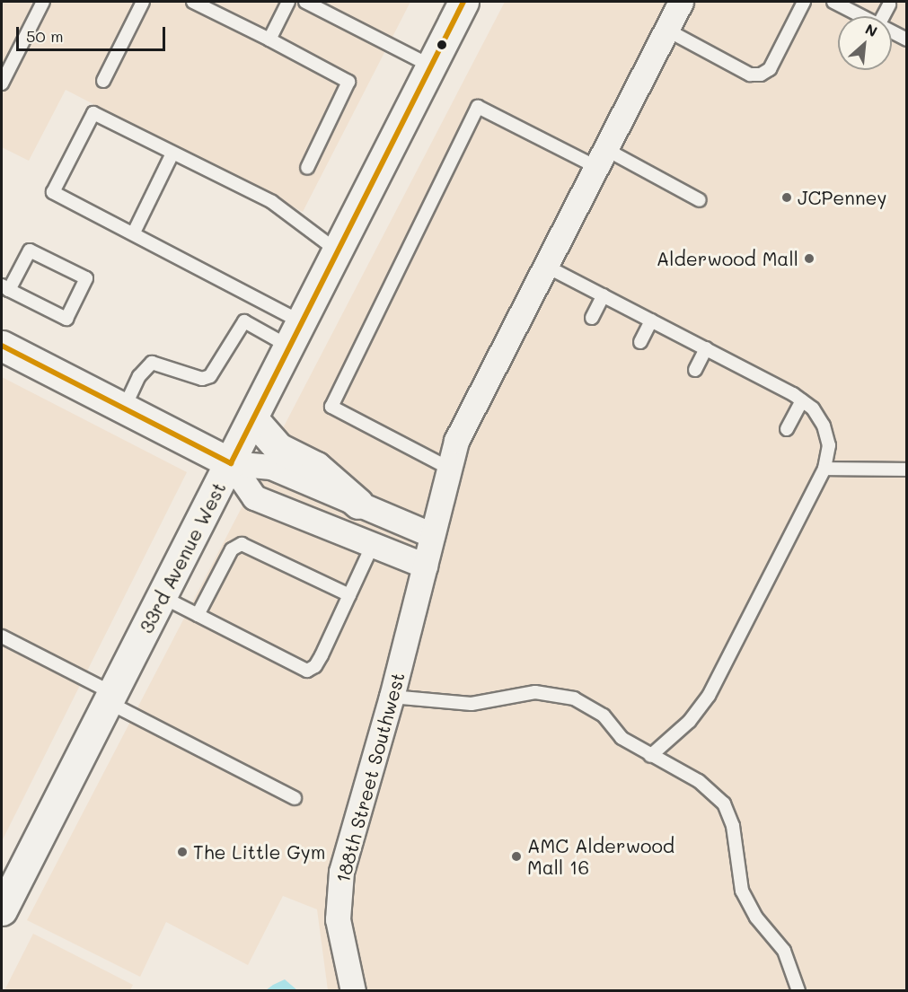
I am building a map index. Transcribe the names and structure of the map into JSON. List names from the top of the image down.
{
  "streets": {
    "street": ["33rd Avenue West", "188th Street Southwest"]
  },
  "places": [
    "JCPenney",
    "Alderwood Mall",
    "The Little Gym",
    "AMC Alderwood Mall 16"
  ],
  "scale_bar": "50 m",
  "north": "top right"
}
